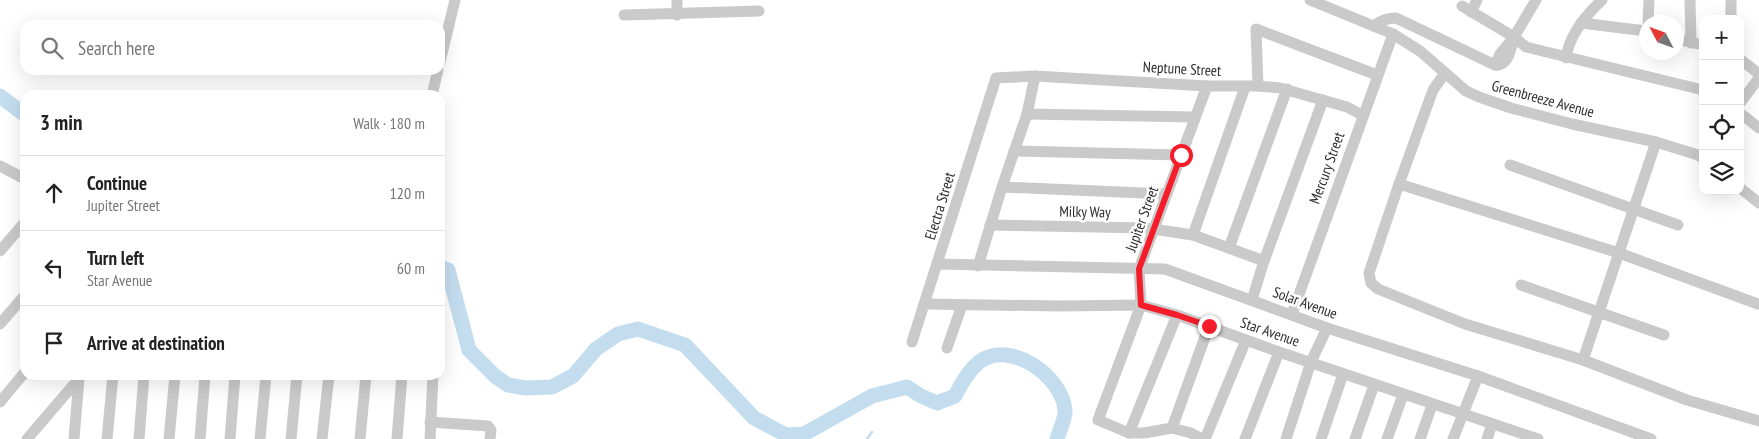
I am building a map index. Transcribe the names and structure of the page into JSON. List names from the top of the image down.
{
  "streets": {
    "street": [
      "Neptune Street",
      "Greenbreeze Avenue",
      "Mercury Street",
      "Electra Street",
      "Milky Way",
      "Jupiter Street",
      "Solar Avenue",
      "Star Avenue"
    ]
  },
  "crossings": [
    ["Neptune Street", "Mercury Street"],
    ["Neptune Street", "Electra Street"],
    ["Neptune Street", "Jupiter Street"],
    ["Greenbreeze Avenue", "Mercury Street"],
    ["Mercury Street", "Solar Avenue"],
    ["Electra Street", "Solar Avenue"],
    ["Electra Street", "Star Avenue"],
    ["Milky Way", "Jupiter Street"],
    ["Jupiter Street", "Solar Avenue"],
    ["Jupiter Street", "Star Avenue"]
  ],
  "north": "top left",
  "page": {
    "map_buttons": ["+", "−"],
    "search": "Search here",
    "heading": ["3 min", "Walk · 180 m"],
    "list": [
      ["Continue", "Jupiter Street", "120 m"],
      ["Turn left", "Star Avenue", "60 m"],
      "Arrive at destination"
    ]
  }
}
